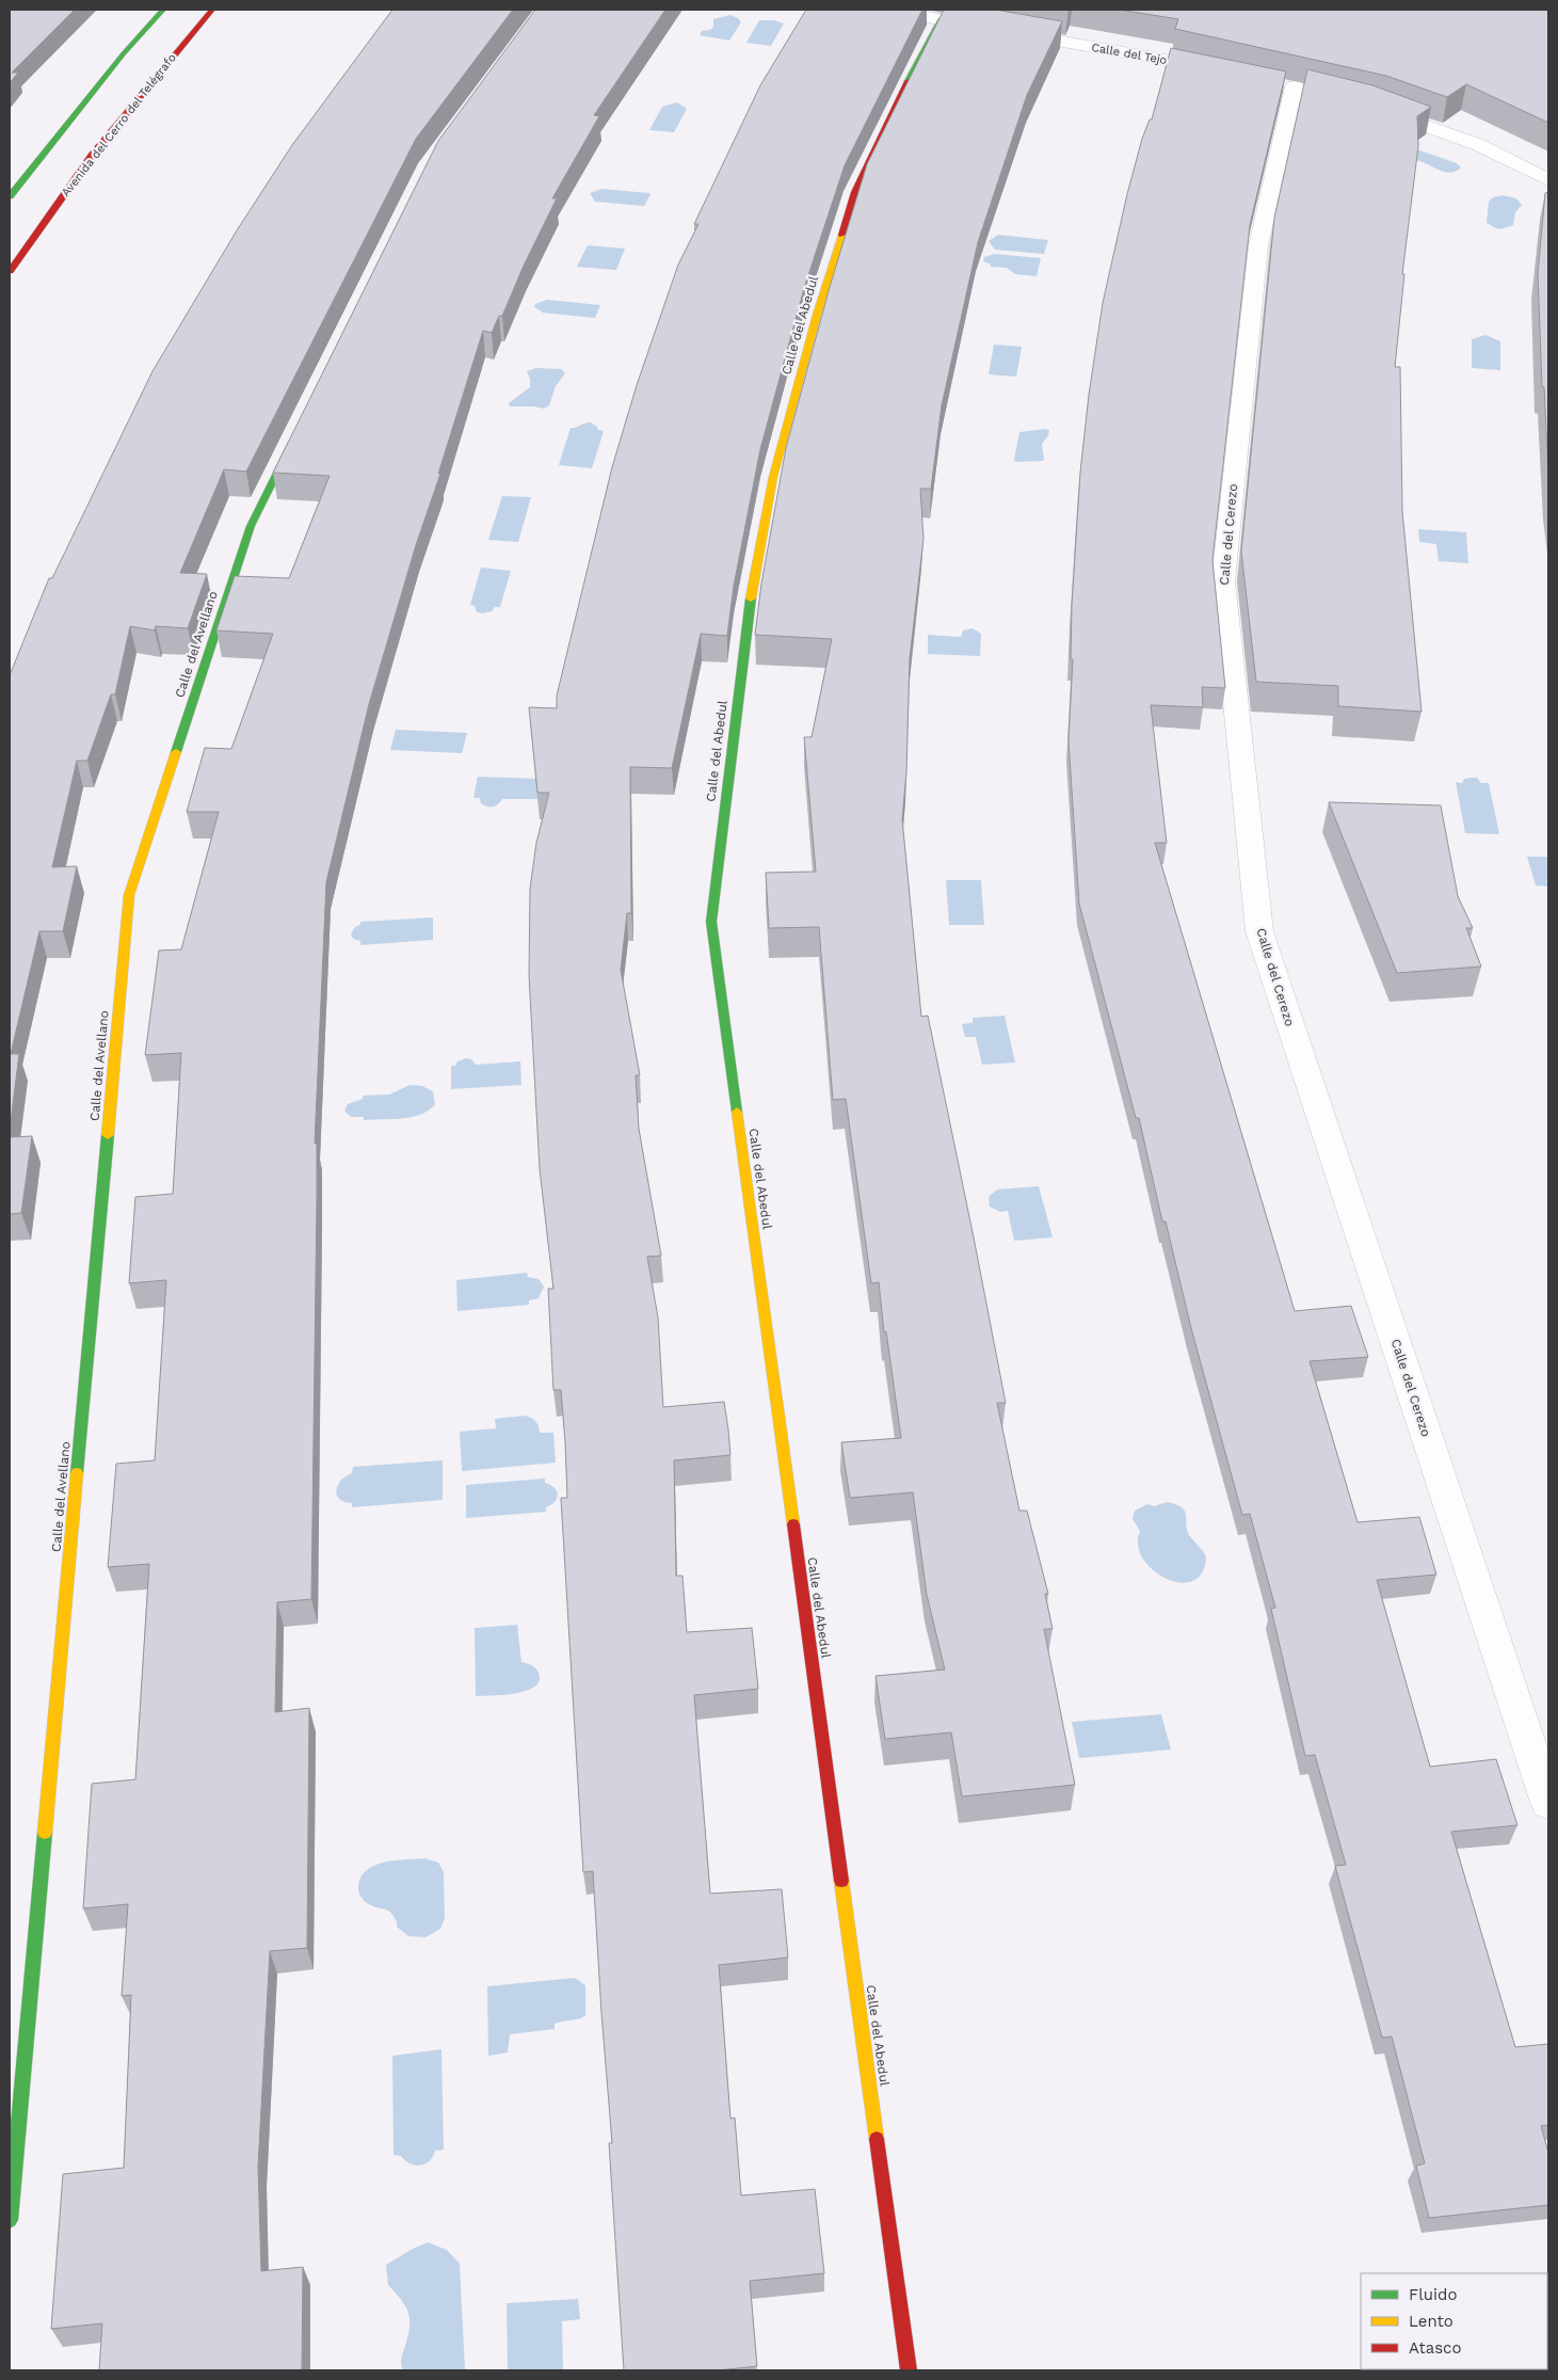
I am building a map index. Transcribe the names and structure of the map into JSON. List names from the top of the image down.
{
  "streets": {
    "street": [
      "Calle del Tejo",
      "Avenida del Cerro del Telégrafo",
      "Calle del Abedul",
      "Calle del Cerezo",
      "Calle del Avellano"
    ]
  },
  "crossings": [
    ["Calle del Tejo", "Calle del Abedul"]
  ],
  "legend": ["Fluido", "Lento", "Atasco"]
}
